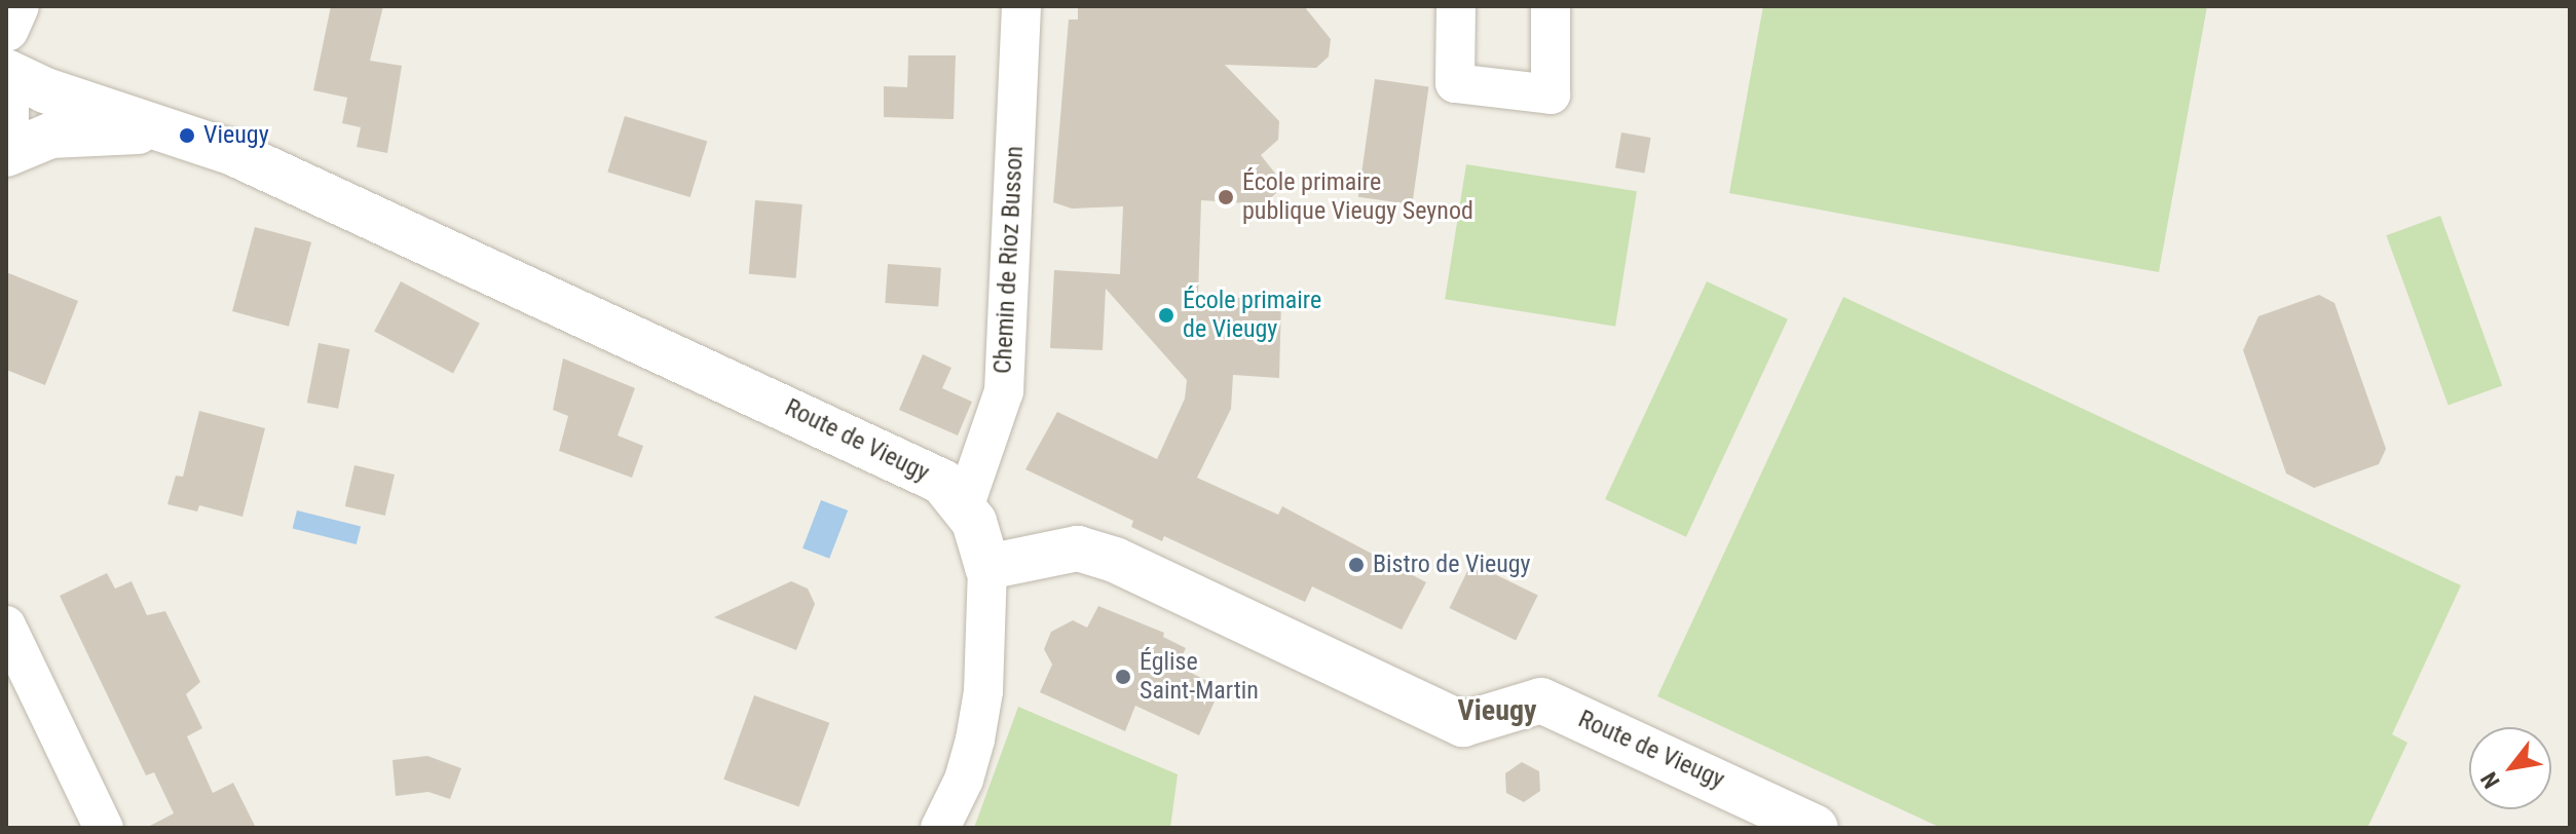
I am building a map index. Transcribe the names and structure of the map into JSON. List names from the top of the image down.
{
  "streets": {
    "street": ["Chemin de Rioz Busson", "Route de Vieugy"]
  },
  "crossings": [
    ["Chemin de Rioz Busson", "Route de Vieugy"]
  ],
  "districts": ["Vieugy"],
  "places": [
    "Vieugy",
    "École primaire publique Vieugy Seynod",
    "École primaire de Vieugy",
    "Bistro de Vieugy",
    "Église Saint-Martin"
  ],
  "north": "bottom left"
}
